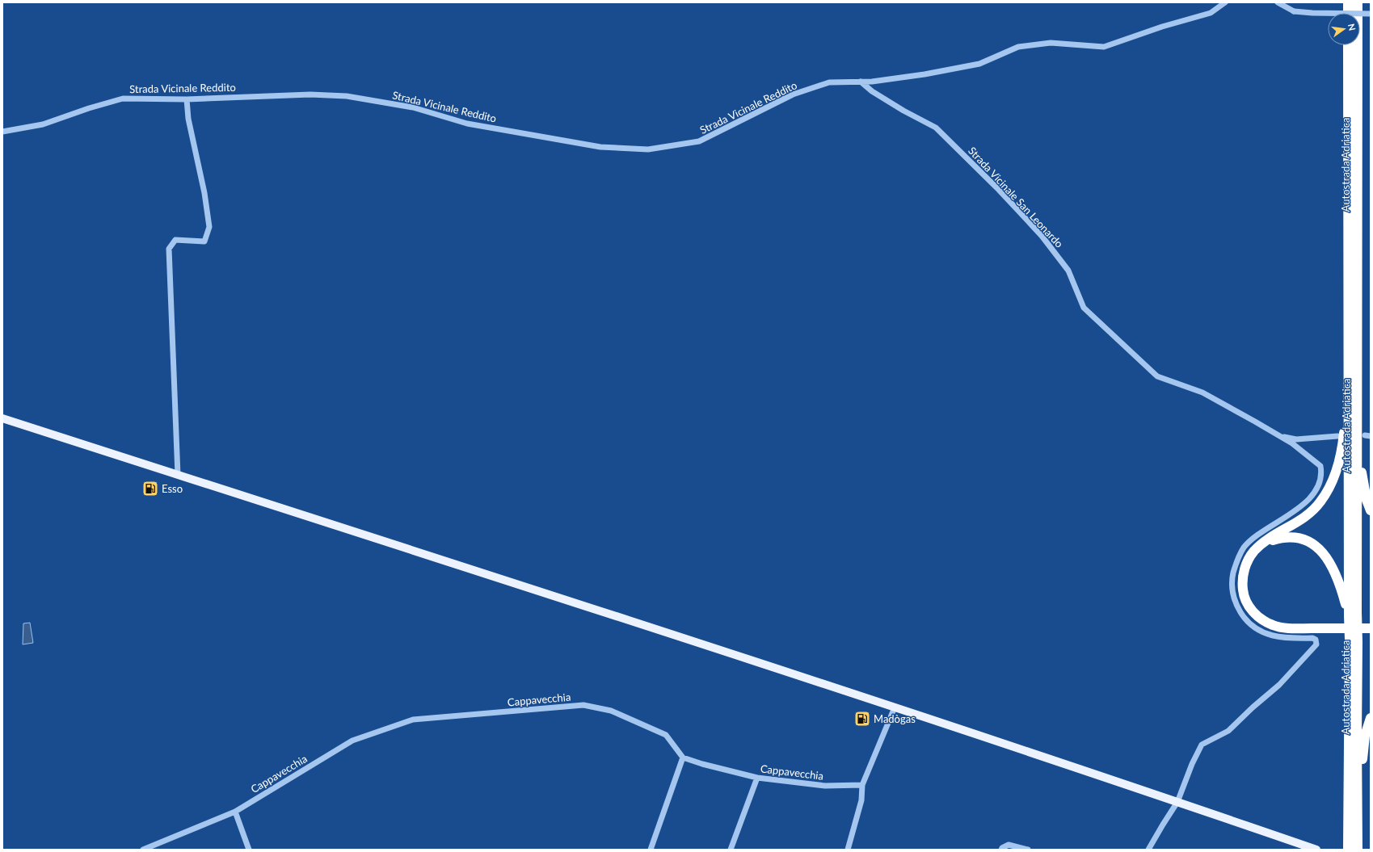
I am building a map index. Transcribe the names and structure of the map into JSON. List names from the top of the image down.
{
  "streets": {
    "highway": ["Autostrada Adriatica"],
    "street": ["Strada Vicinale Reddito", "Strada Vicinale San Leonardo", "Cappavecchia"]
  },
  "crossings": [
    ["Strada Vicinale Reddito", "Strada Vicinale San Leonardo"]
  ],
  "places": {
    "fuel station": ["Esso", "Madògas"]
  },
  "north": "right"
}
